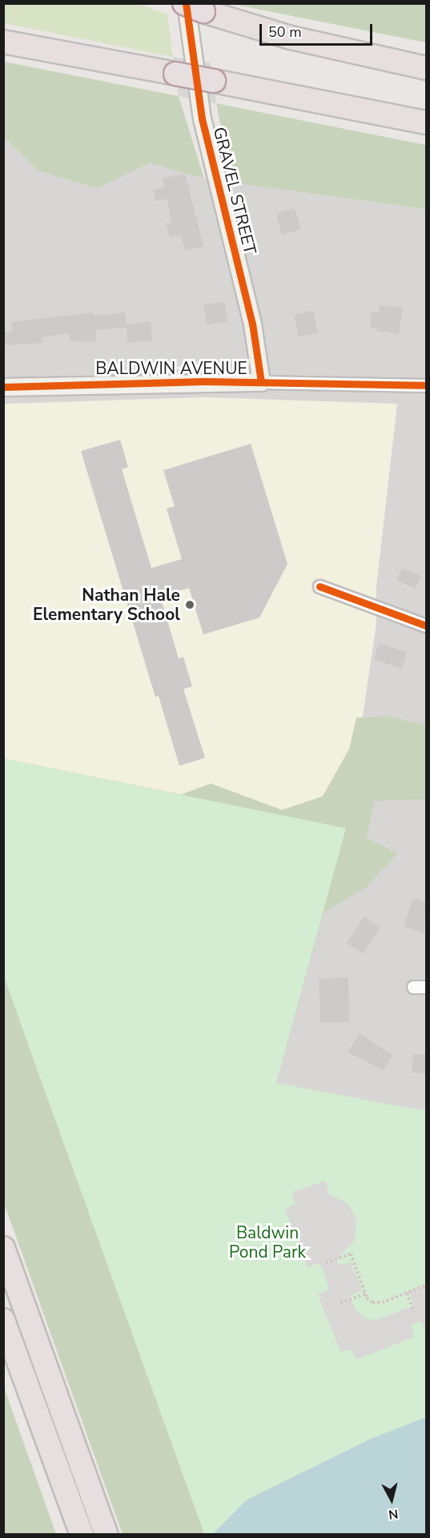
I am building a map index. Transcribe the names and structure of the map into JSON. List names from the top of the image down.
{
  "streets": {
    "street": ["GRAVEL STREET", "BALDWIN AVENUE"]
  },
  "crossings": [
    ["GRAVEL STREET", "BALDWIN AVENUE"]
  ],
  "parks": ["Baldwin Pond Park"],
  "places": ["Nathan Hale Elementary School"],
  "scale_bar": "50 m",
  "north": "bottom"
}
